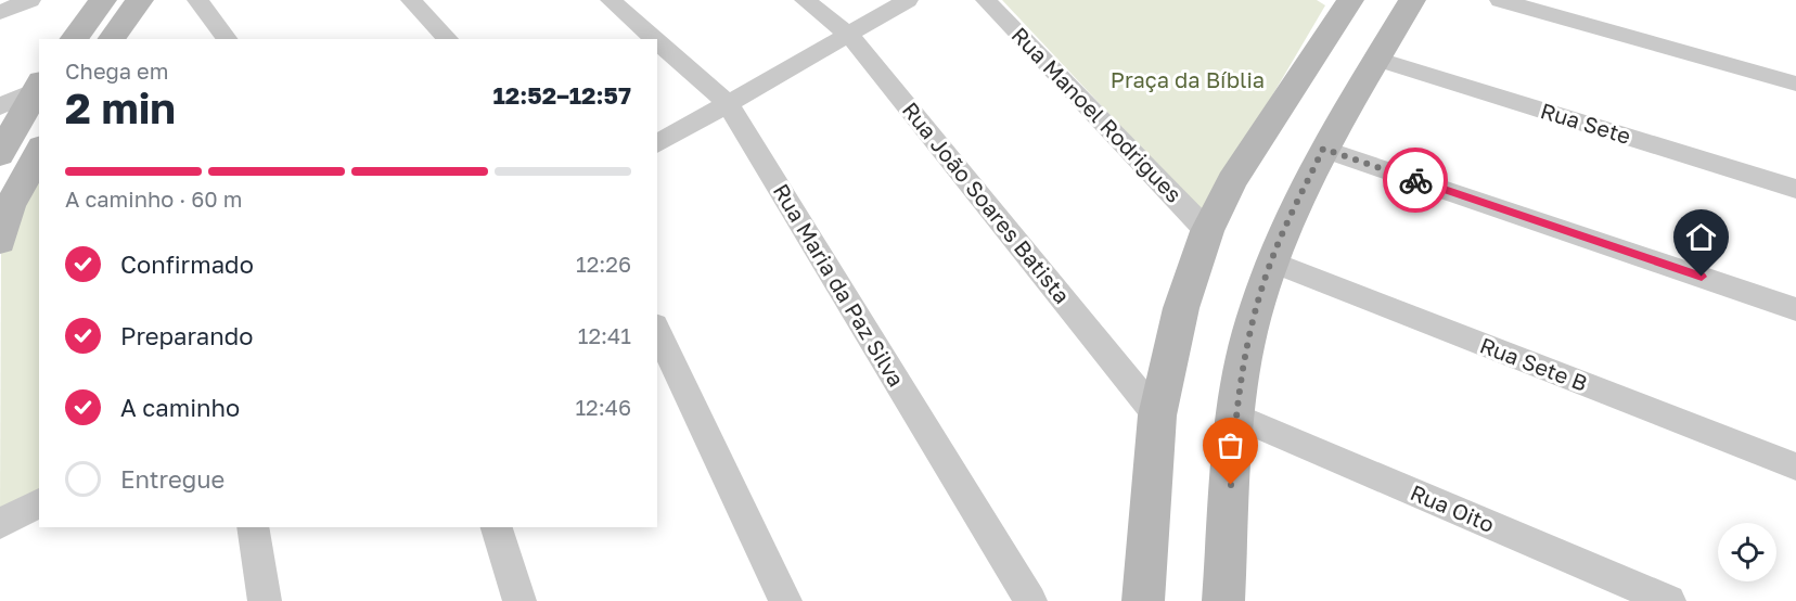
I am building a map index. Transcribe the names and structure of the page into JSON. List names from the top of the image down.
{
  "streets": {
    "street": [
      "Rua Manoel Rodrigues",
      "Rua Sete",
      "Rua João Soares Batista",
      "Rua Maria da Paz Silva",
      "Rua Sete B",
      "Rua Oito"
    ]
  },
  "parks": ["Praça da Bíblia"],
  "page": {
    "heading": ["2 min", "Chega em", "12:52–12:57"],
    "bar": "A caminho · 60 m",
    "list": [
      ["Confirmado", "12:26"],
      ["Preparando", "12:41"],
      ["A caminho", "12:46"],
      "Entregue"
    ]
  }
}
